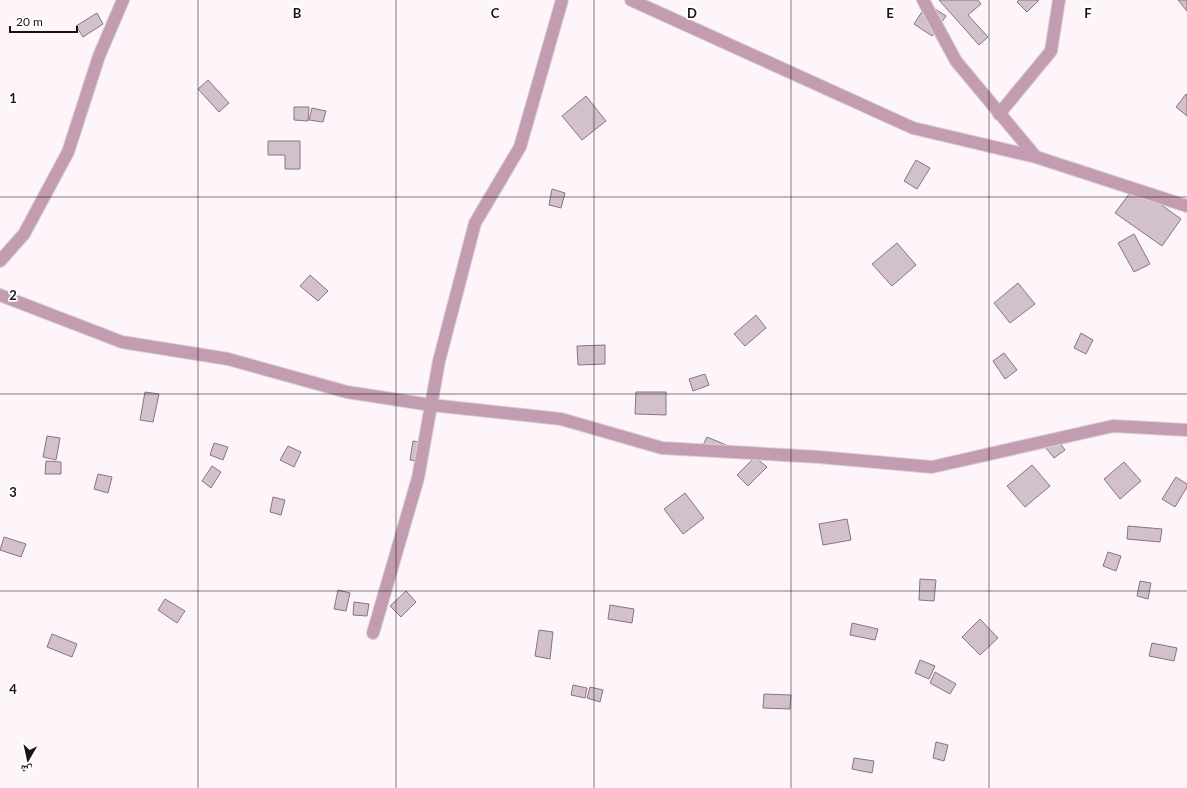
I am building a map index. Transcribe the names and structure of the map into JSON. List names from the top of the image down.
{
  "scale_bar": "20 m",
  "north": "bottom",
  "grid": {
    "columns": [
      "B",
      "C",
      "D",
      "E",
      "F"
    ],
    "rows": [
      "1",
      "2",
      "3",
      "4"
    ]
  }
}
